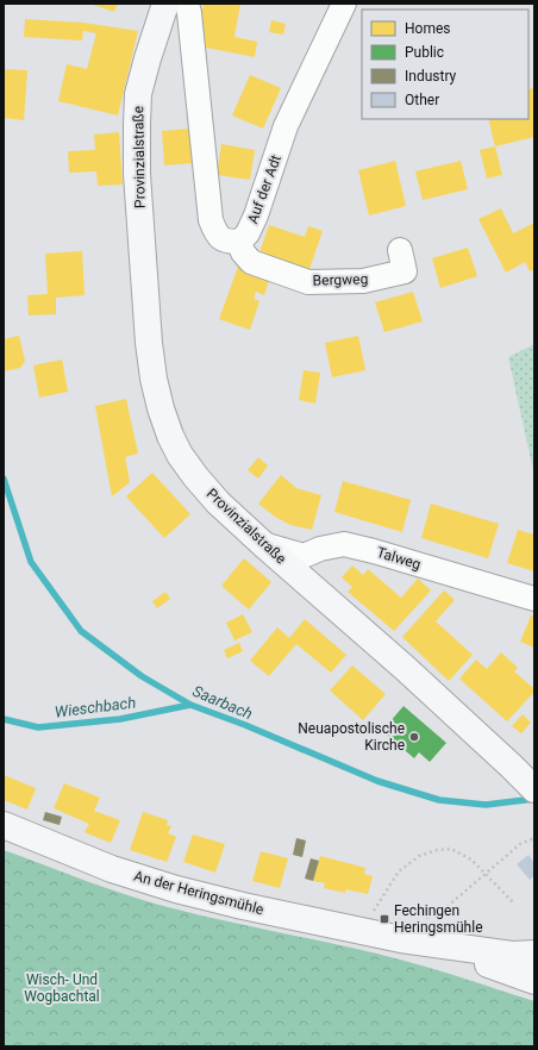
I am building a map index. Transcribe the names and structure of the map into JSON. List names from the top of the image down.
{
  "streets": {
    "main road": ["Provinzialstraße", "An der Heringsmühle"],
    "street": ["Auf der Adt", "Bergweg", "Talweg"]
  },
  "crossings": [
    ["Provinzialstraße", "Talweg"],
    ["Auf der Adt", "Bergweg"]
  ],
  "water": ["Saarbach", "Wieschbach"],
  "parks": ["Wisch- Und Wogbachtal"],
  "places": {
    "other": ["Neuapostolische Kirche"],
    "transit": ["Fechingen Heringsmühle"]
  },
  "legend": [
    "Homes",
    "Public",
    "Industry",
    "Other"
  ]
}
